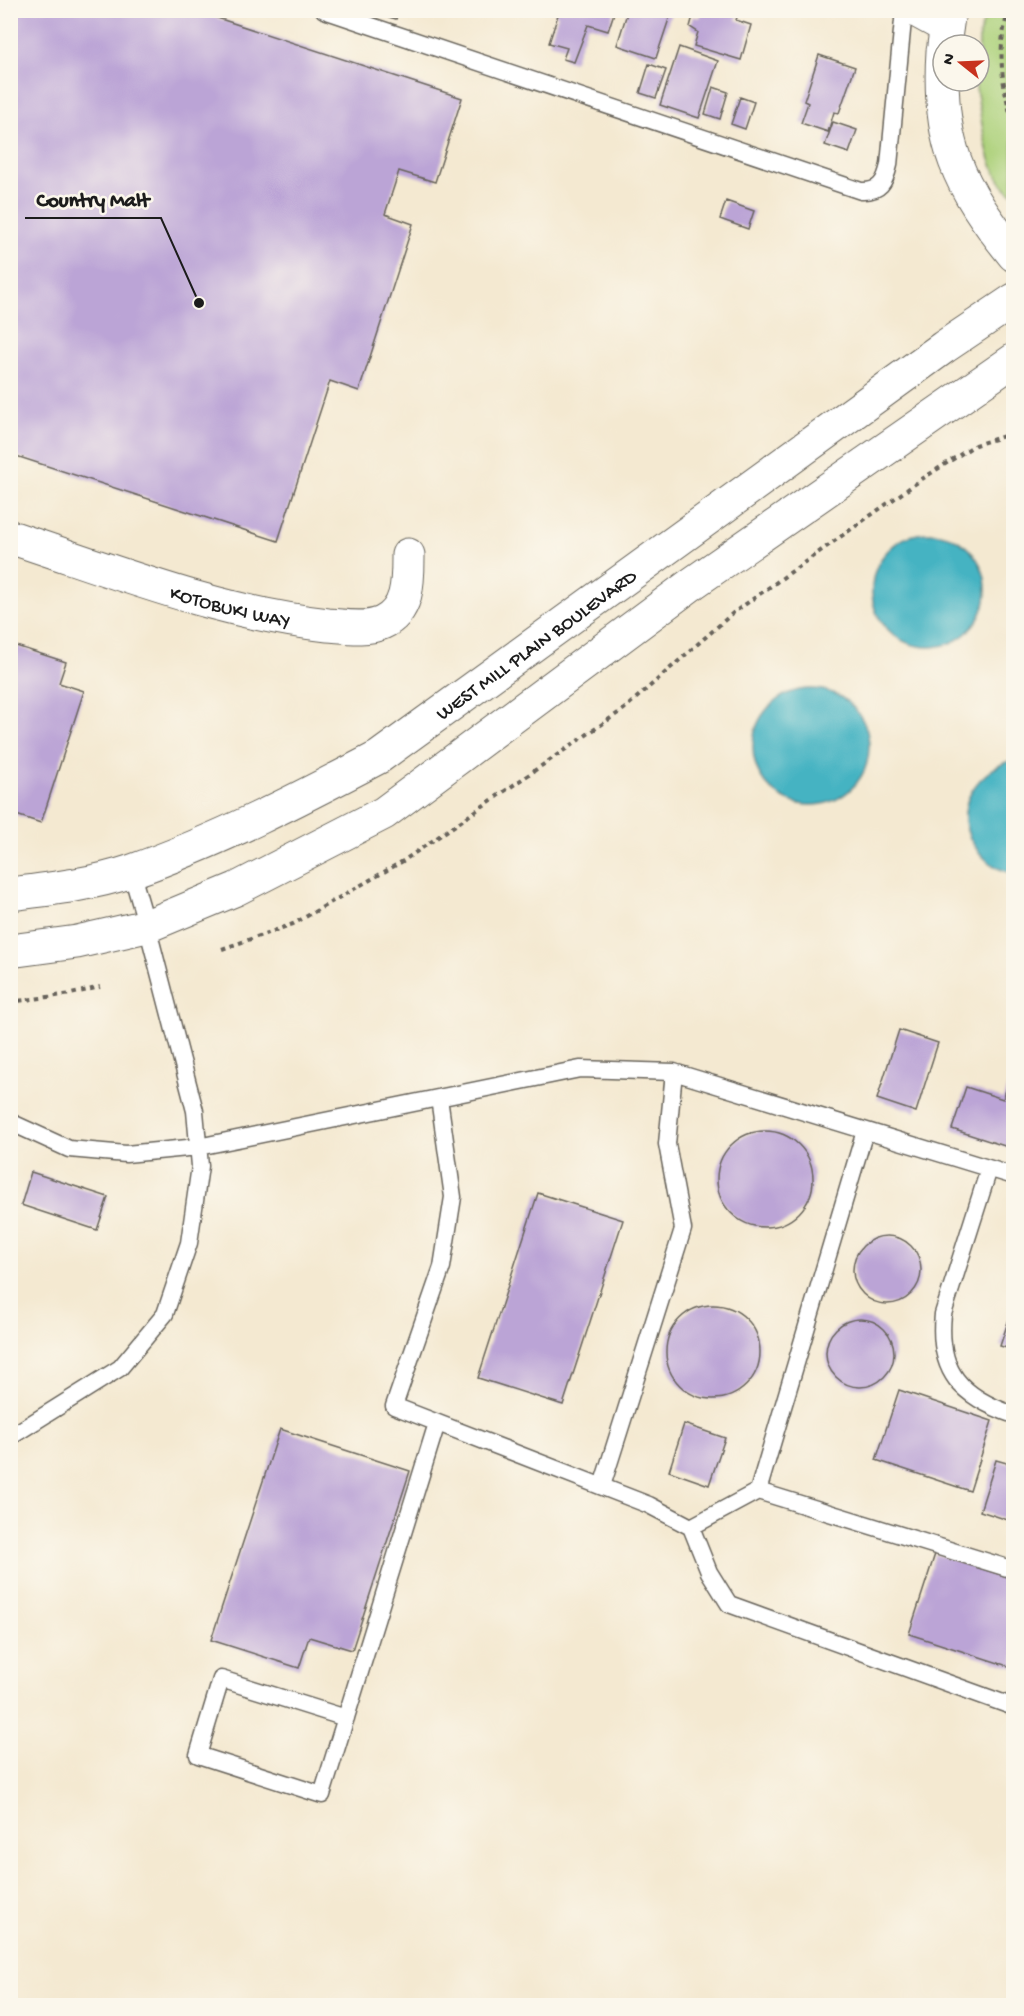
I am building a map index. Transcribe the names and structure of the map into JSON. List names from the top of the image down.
{
  "streets": {
    "main road": ["KOTOBUKI WAY", "WEST MILL PLAIN BOULEVARD"]
  },
  "places": ["Country Malt"],
  "north": "left"
}
